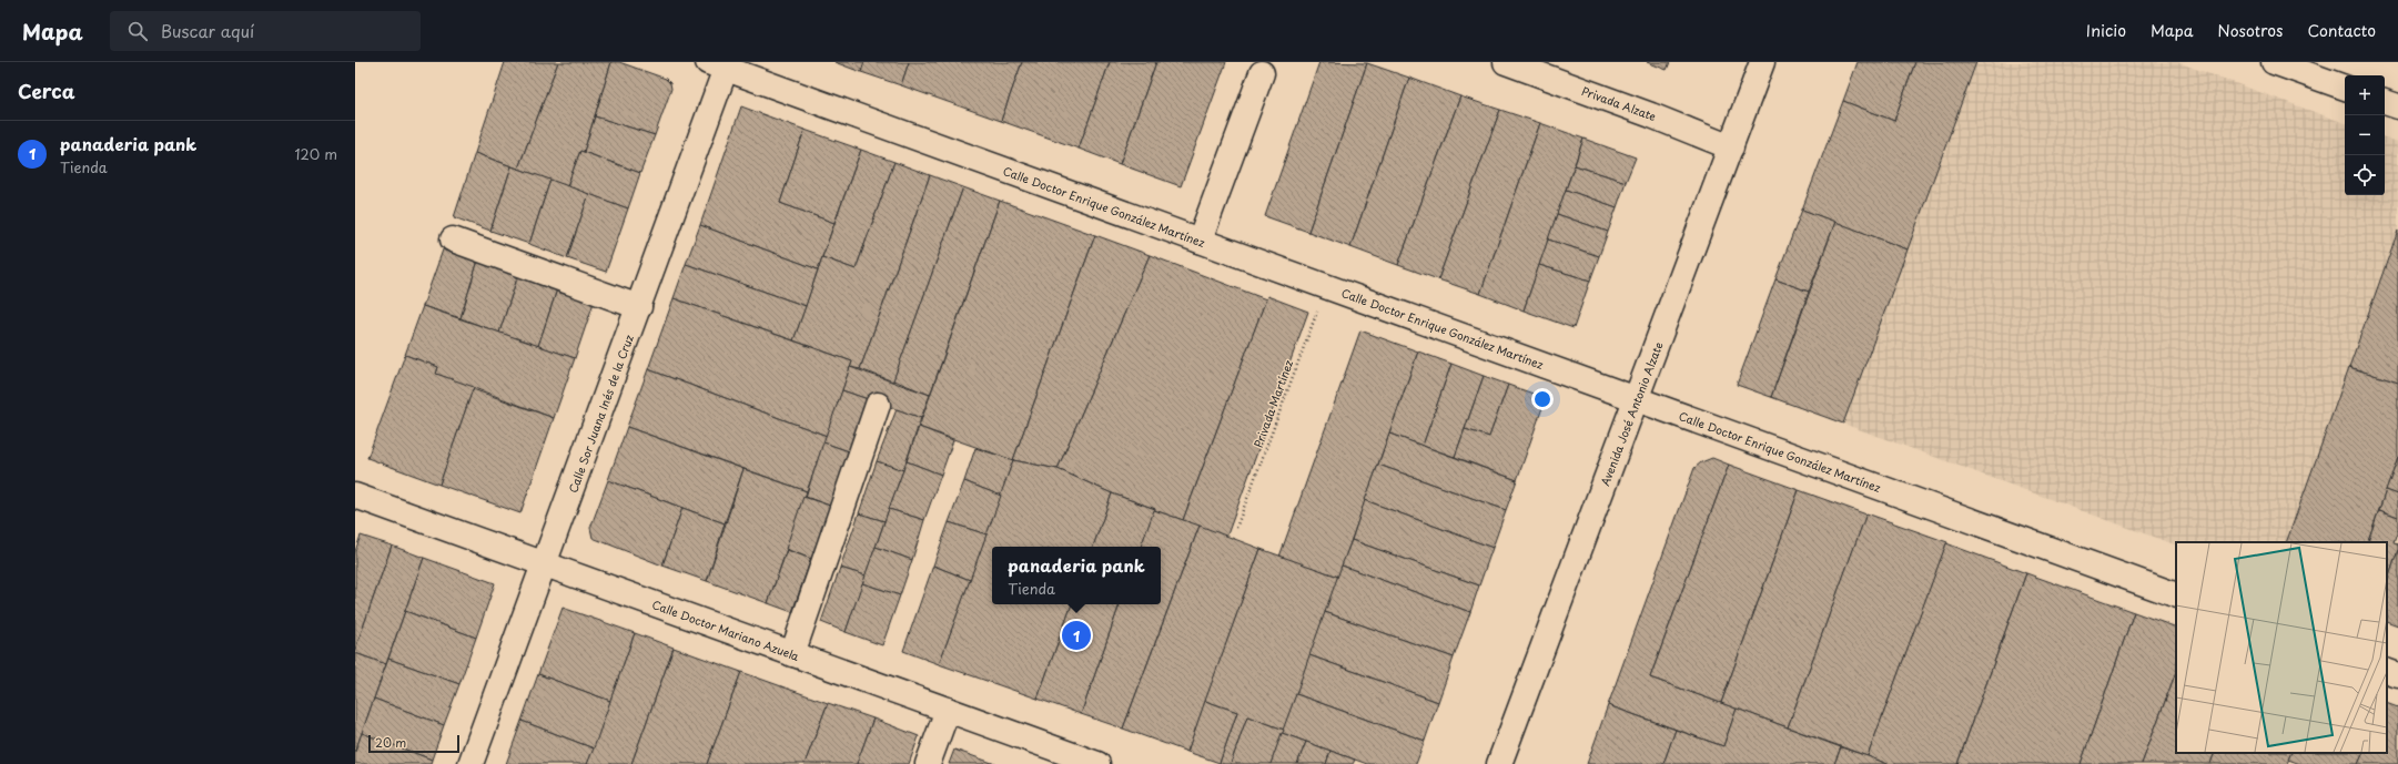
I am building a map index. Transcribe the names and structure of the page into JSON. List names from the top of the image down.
{
  "streets": {
    "street": [
      "Privada Alzate",
      "Calle Doctor Enrique González Martínez",
      "Calle Sor Juana Inés de la Cruz",
      "Avenida José Antonio Alzate",
      "Calle Doctor Mariano Azuela"
    ],
    "path": ["Privada Martínez"]
  },
  "crossings": [
    ["Privada Alzate", "Avenida José Antonio Alzate"],
    ["Calle Doctor Enrique González Martínez", "Privada Martínez"],
    ["Calle Doctor Enrique González Martínez", "Calle Sor Juana Inés de la Cruz"],
    ["Calle Doctor Enrique González Martínez", "Avenida José Antonio Alzate"],
    ["Calle Sor Juana Inés de la Cruz", "Calle Doctor Mariano Azuela"]
  ],
  "scale_bar": "20 m",
  "page": {
    "header": "Mapa",
    "search": "Buscar aquí",
    "nav": [
      "Inicio",
      "Mapa",
      "Nosotros",
      "Contacto"
    ],
    "heading": "Cerca",
    "map_buttons": ["+", "−"],
    "list": [
      {
        "mark": "1",
        "name": "panaderia pank",
        "note": "Tienda",
        "value": "120 m"
      }
    ],
    "popup": ["panaderia pank", "Tienda"],
    "pins": "1",
    "scale": "20 m"
  }
}
